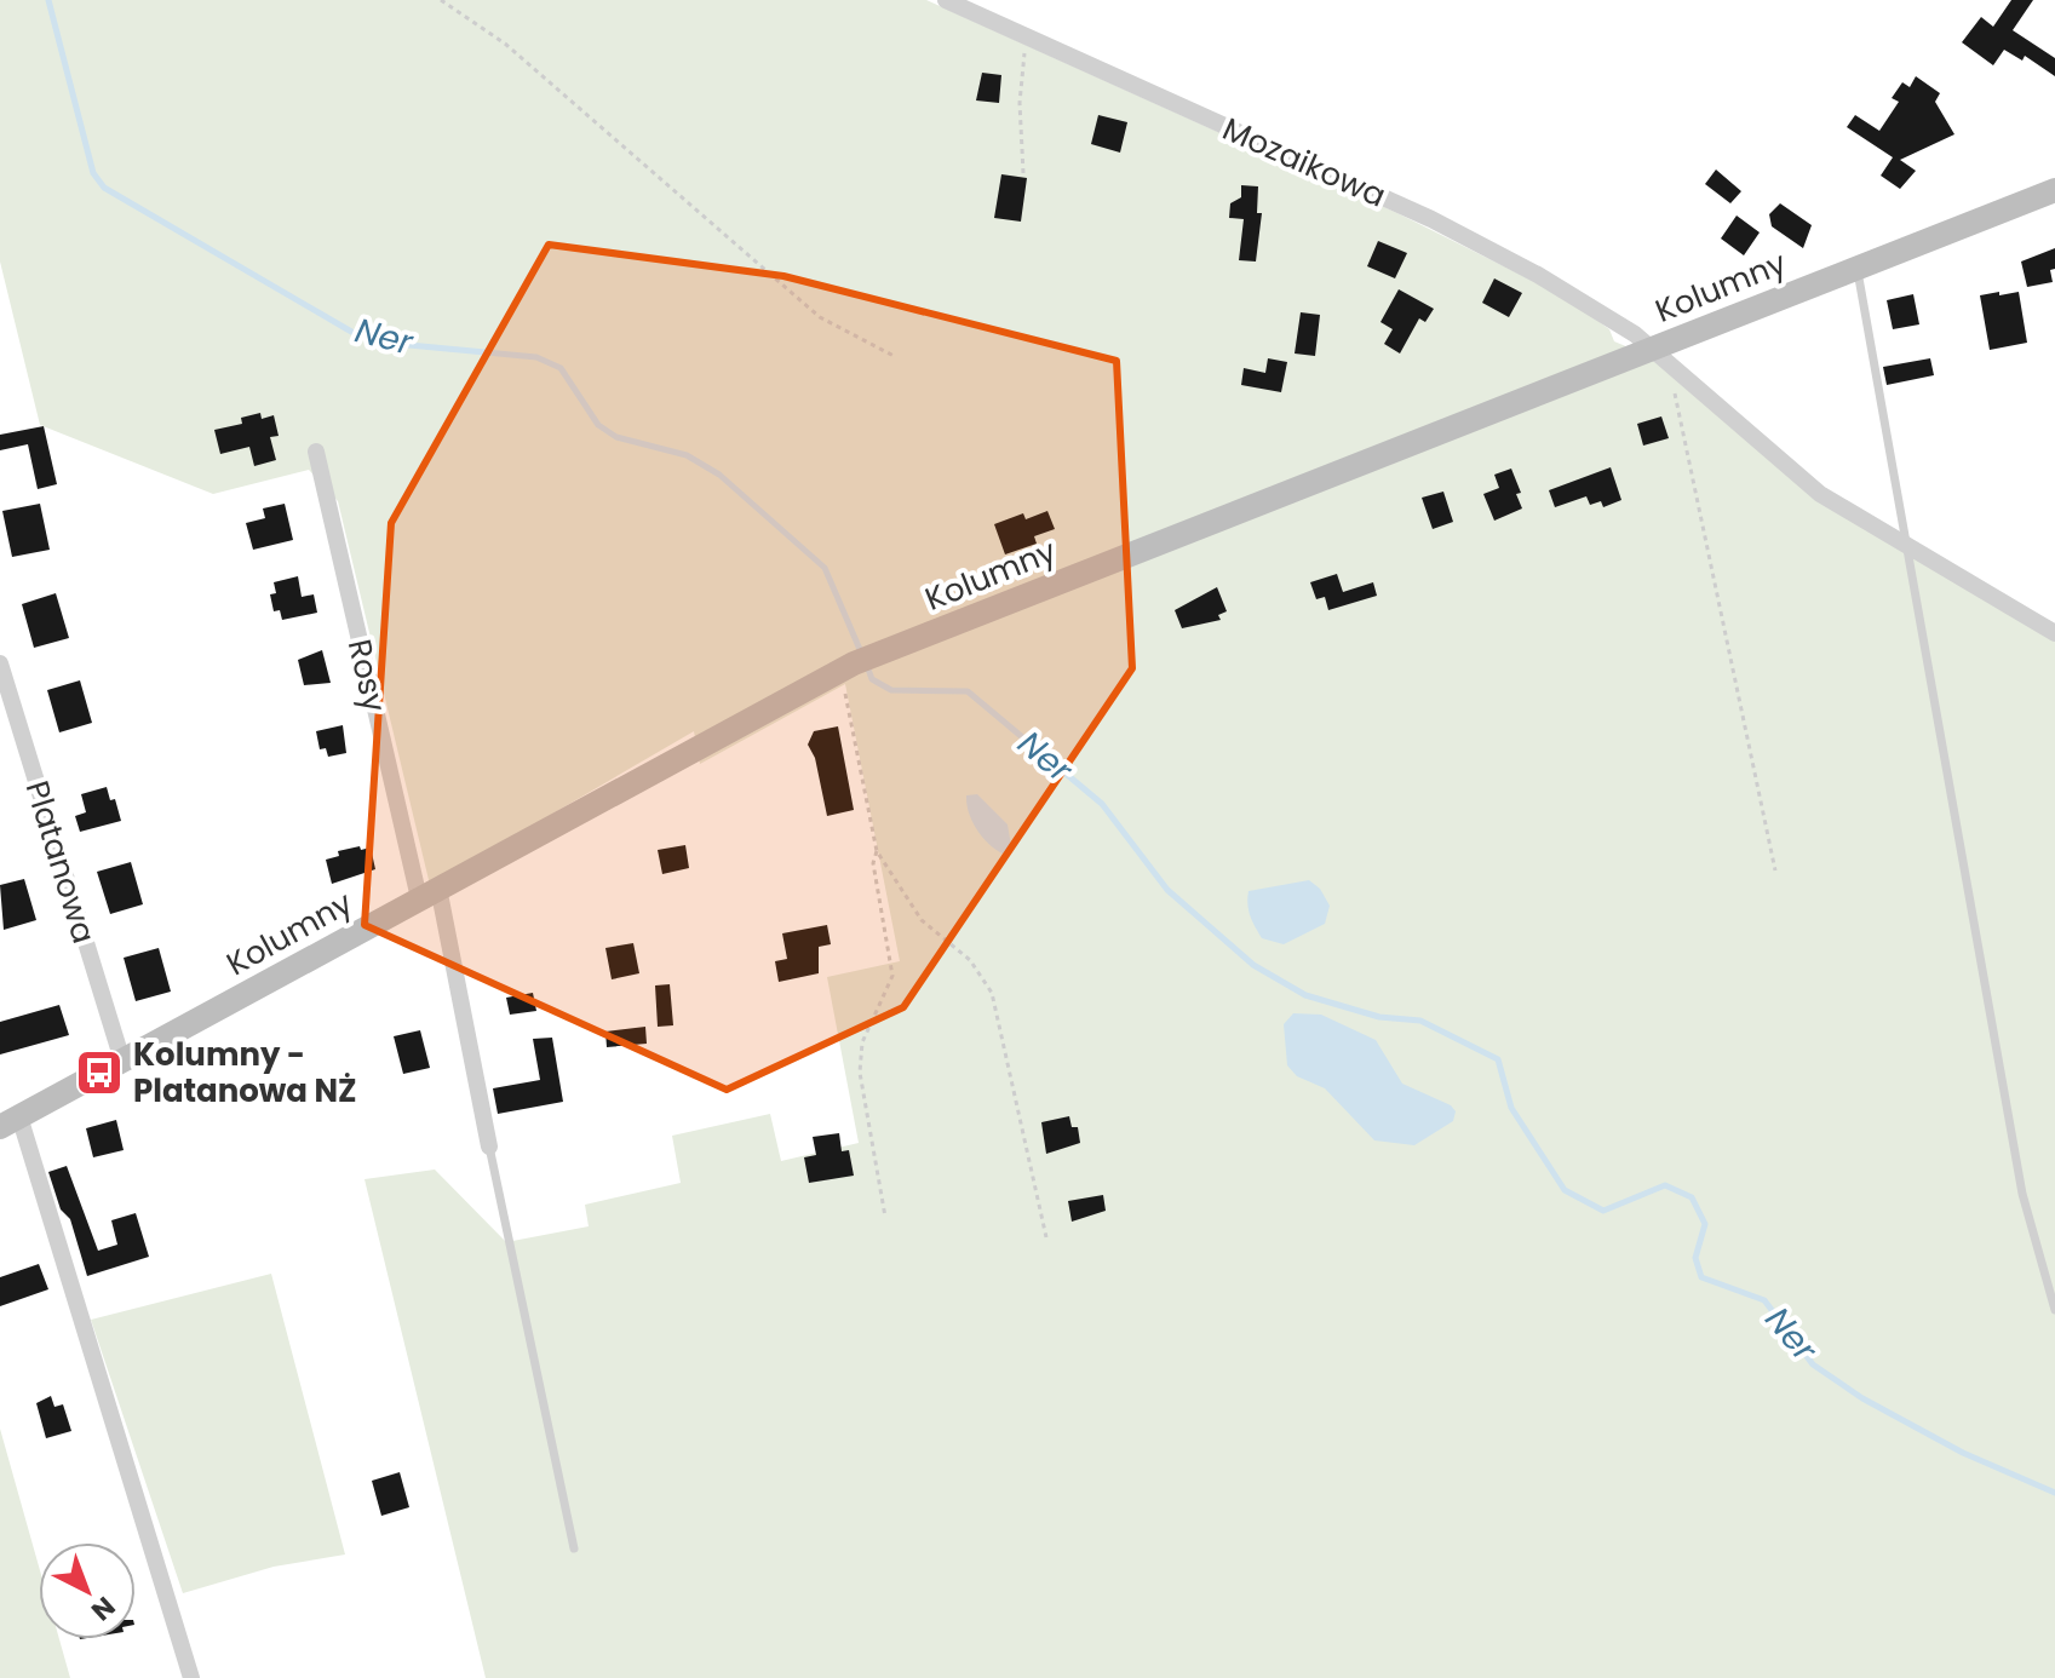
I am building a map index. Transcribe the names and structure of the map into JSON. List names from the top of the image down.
{
  "streets": {
    "street": [
      "Mozaikowa",
      "Kolumny",
      "Rosy",
      "Platanowa"
    ]
  },
  "crossings": [
    ["Mozaikowa", "Kolumny"],
    ["Kolumny", "Rosy"],
    ["Kolumny", "Platanowa"]
  ],
  "water": ["Ner"],
  "places": {
    "bus stop": ["Kolumny - Platanowa NŻ"]
  },
  "north": "bottom right"
}
